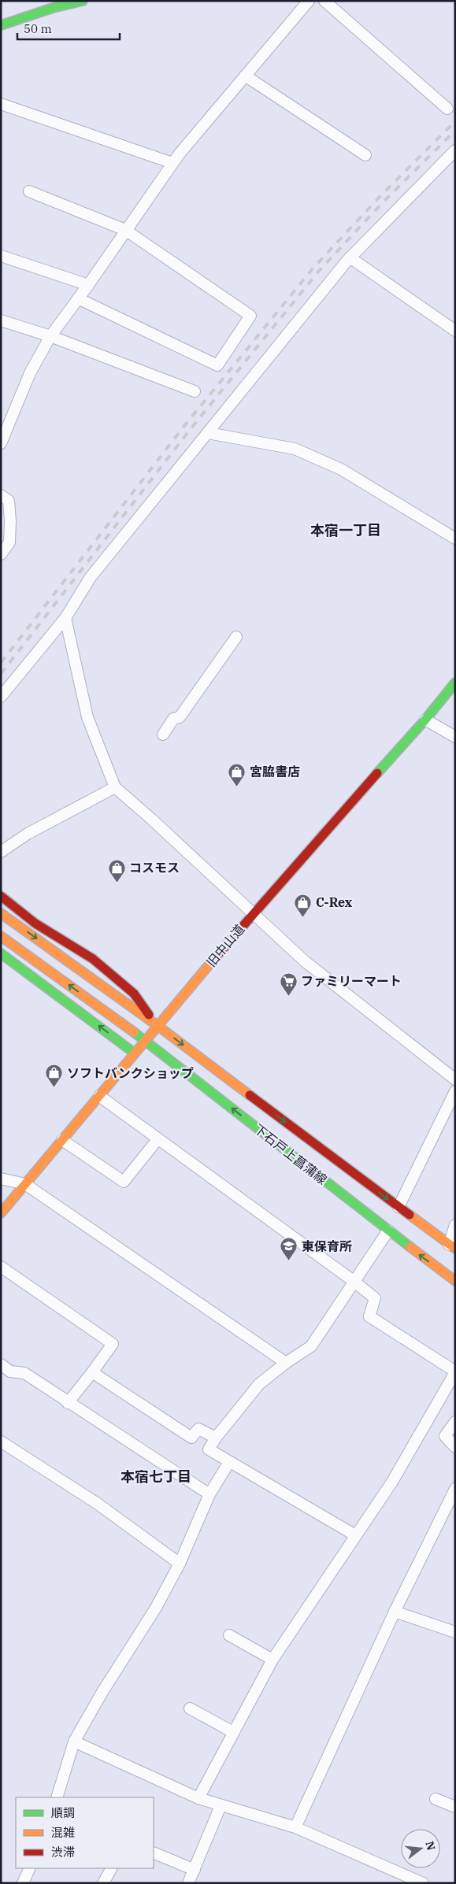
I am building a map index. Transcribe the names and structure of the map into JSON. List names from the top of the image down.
{
  "streets": {
    "main road": ["旧中山道", "下石戸上菖蒲線"]
  },
  "crossings": [
    ["旧中山道", "下石戸上菖蒲線"]
  ],
  "districts": ["本宿一丁目", "本宿七丁目"],
  "places": {
    "shop": [
      "宮脇書店",
      "コスモス",
      "C-Rex",
      "ソフトバンクショップ"
    ],
    "supermarket": ["ファミリーマート"],
    "school or university": ["東保育所"]
  },
  "legend": ["順調", "混雑", "渋滞"],
  "scale_bar": "50 m",
  "north": "right"
}
